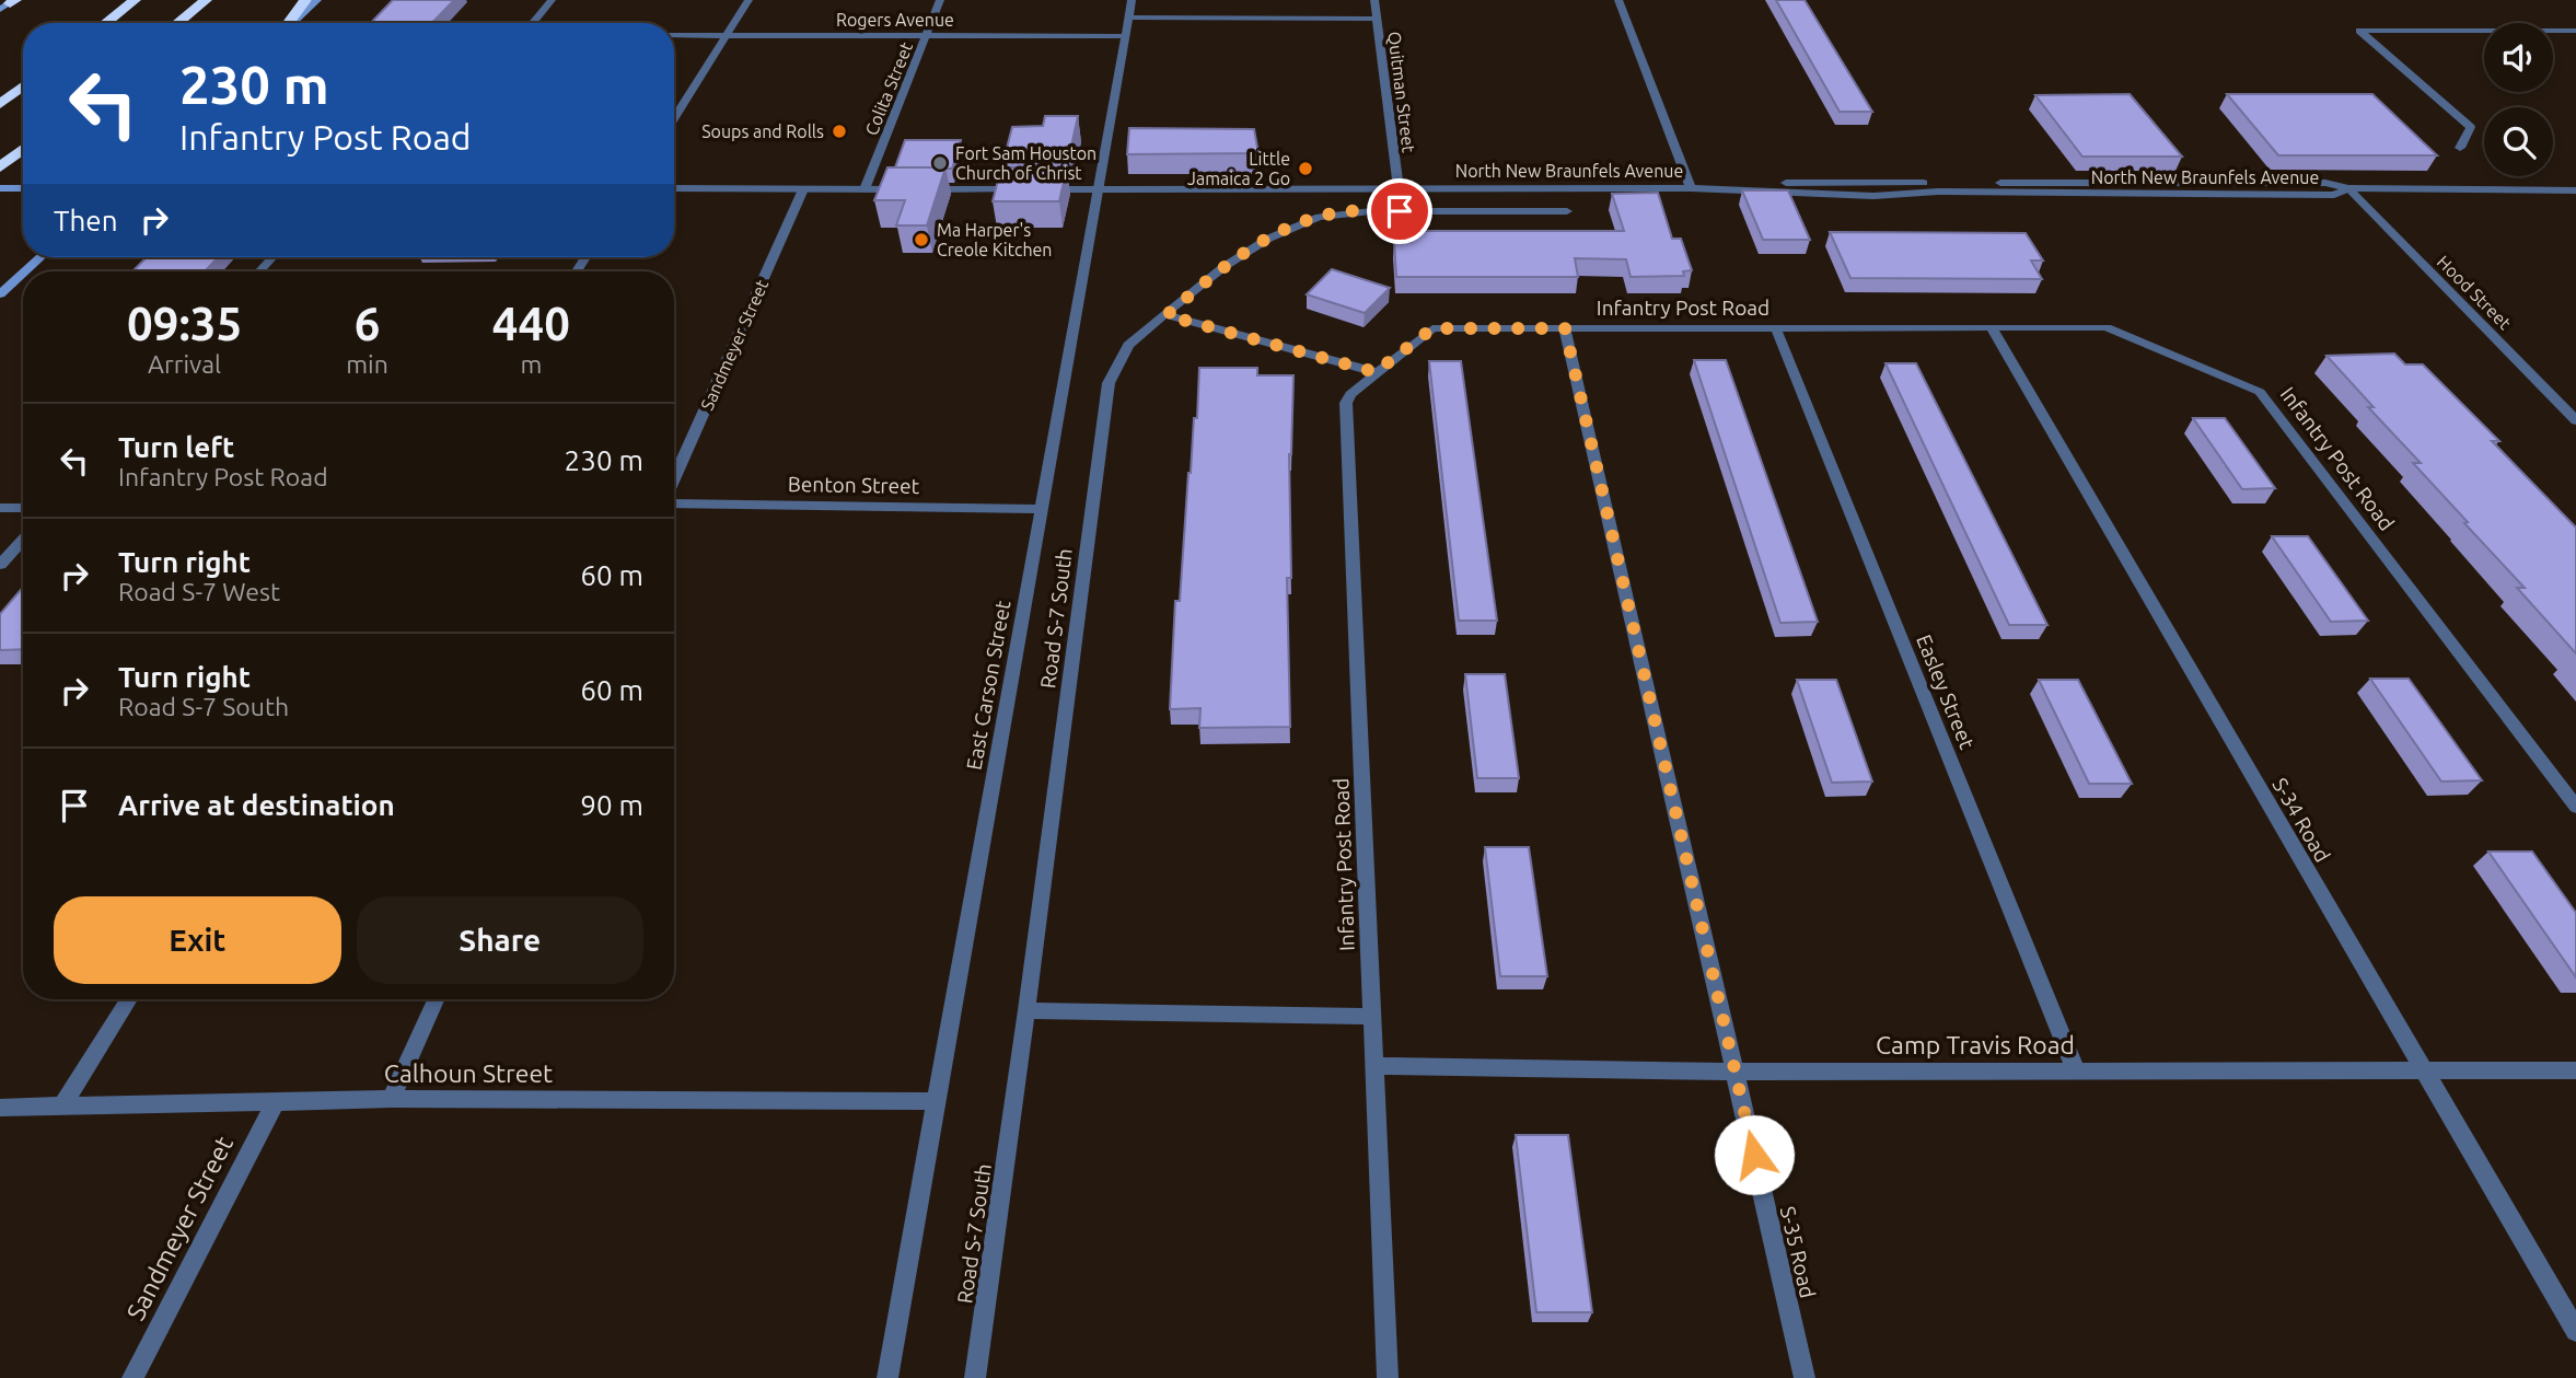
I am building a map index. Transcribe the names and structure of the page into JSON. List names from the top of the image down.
{
  "streets": {
    "street": [
      "Rogers Avenue",
      "Colita Street",
      "Quitman Street",
      "North New Braunfels Avenue",
      "Hood Street",
      "Infantry Post Road",
      "Sandmeyer Street",
      "Benton Street",
      "Road S-7 South",
      "East Carson Street",
      "Easley Street",
      "S-34 Road",
      "Camp Travis Road",
      "Calhoun Street",
      "S-35 Road"
    ]
  },
  "crossings": [
    ["Rogers Avenue", "Colita Street"],
    ["Rogers Avenue", "East Carson Street"],
    ["Quitman Street", "North New Braunfels Avenue"],
    ["North New Braunfels Avenue", "Hood Street"],
    ["North New Braunfels Avenue", "East Carson Street"],
    ["Infantry Post Road", "Easley Street"],
    ["Infantry Post Road", "S-34 Road"],
    ["Infantry Post Road", "Camp Travis Road"],
    ["Infantry Post Road", "S-35 Road"],
    ["Sandmeyer Street", "Calhoun Street"],
    ["Benton Street", "East Carson Street"],
    ["East Carson Street", "Calhoun Street"],
    ["Easley Street", "Camp Travis Road"],
    ["S-34 Road", "Camp Travis Road"],
    ["Camp Travis Road", "S-35 Road"]
  ],
  "places": [
    "Soups and Rolls",
    "Fort Sam Houston Church of Christ",
    "Little Jamaica 2 Go",
    "Ma Harper's Creole Kitchen"
  ],
  "page": {
    "turn": ["230 m", "Infantry Post Road"],
    "then": "Then",
    "eta": [
      "09:35",
      "Arrival",
      "6",
      "min",
      "440",
      "m"
    ],
    "list": [
      {
        "name": "Turn left",
        "note": "Infantry Post Road",
        "value": "230 m"
      },
      {
        "name": "Turn right",
        "note": "Road S-7 West",
        "value": "60 m"
      },
      {
        "name": "Turn right",
        "note": "Road S-7 South",
        "value": "60 m"
      },
      {
        "name": "Arrive at destination",
        "value": "90 m"
      }
    ],
    "buttons": ["Exit", "Share"]
  }
}
